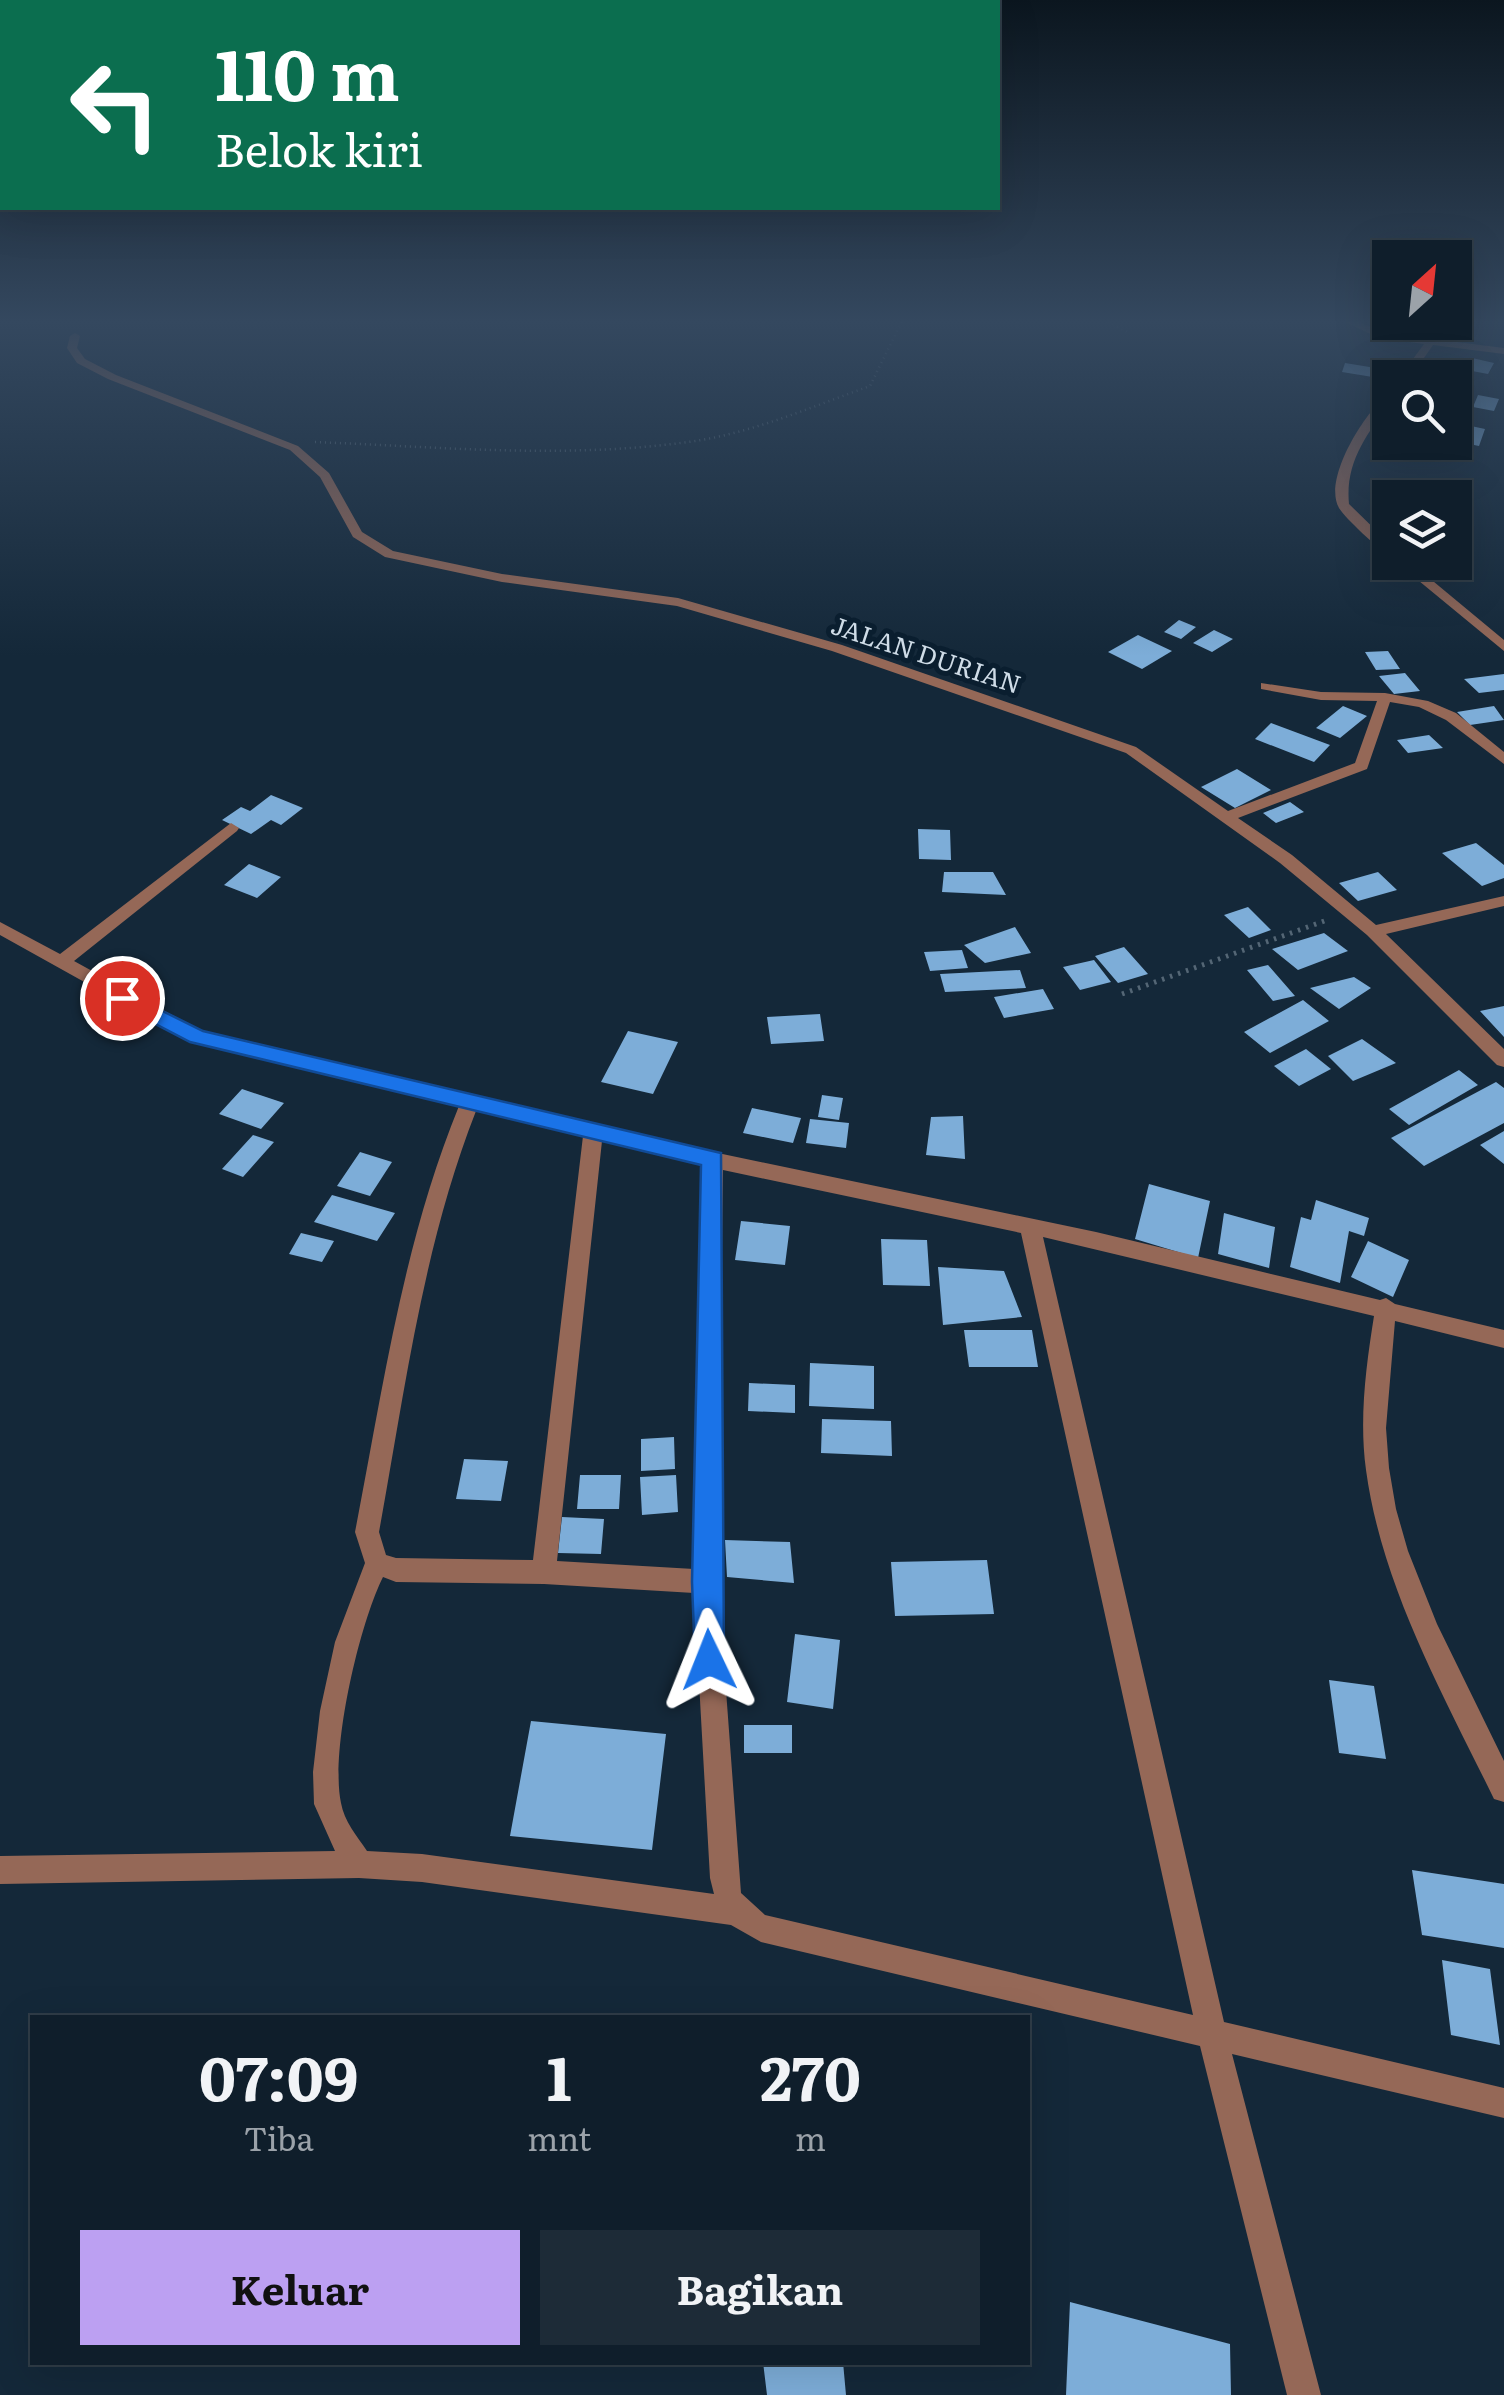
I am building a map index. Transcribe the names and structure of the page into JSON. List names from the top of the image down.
{
  "streets": {
    "street": ["JALAN DURIAN"]
  },
  "north": "top right",
  "page": {
    "turn": ["110 m", "Belok kiri"],
    "eta": [
      "07:09",
      "Tiba",
      "1",
      "mnt",
      "270",
      "m"
    ],
    "buttons": ["Keluar", "Bagikan"]
  }
}
